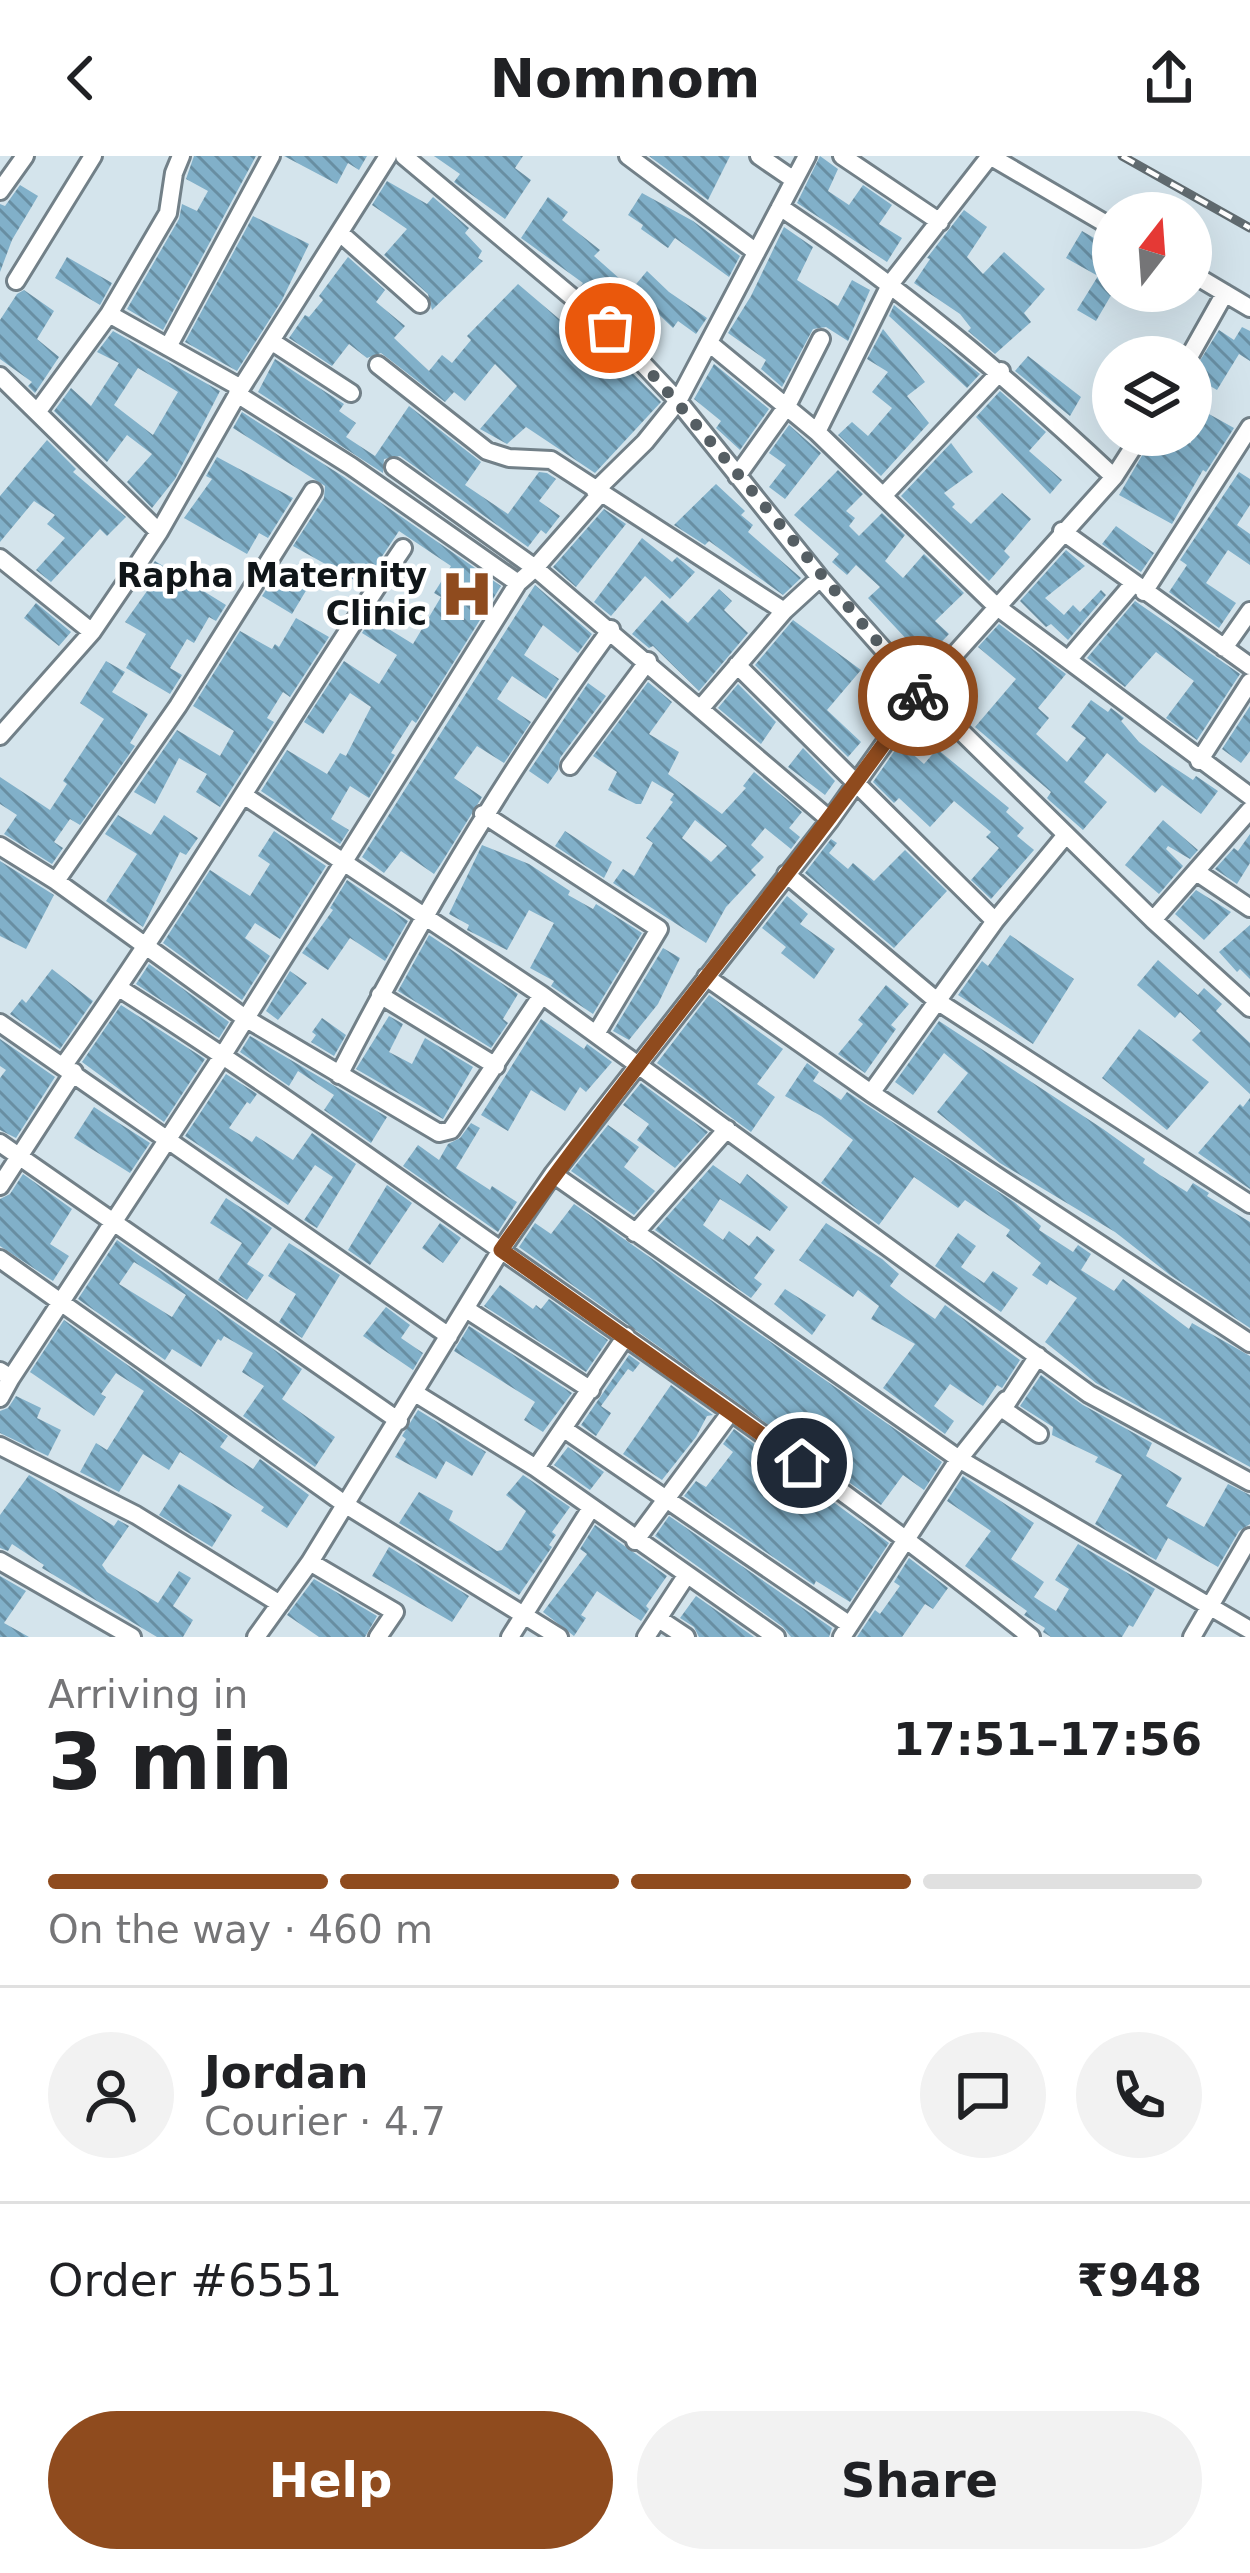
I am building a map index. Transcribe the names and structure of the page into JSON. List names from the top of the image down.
{
  "places": {
    "hospital": ["Rapha Maternity Clinic"]
  },
  "north": "top",
  "page": {
    "header": "Nomnom",
    "heading": ["3 min", "Arriving in", "17:51–17:56"],
    "panel": [
      "Jordan",
      "Courier · 4.7",
      "Order #6551",
      "₹948"
    ],
    "bar": "On the way · 460 m",
    "buttons": ["Help", "Share"]
  }
}
